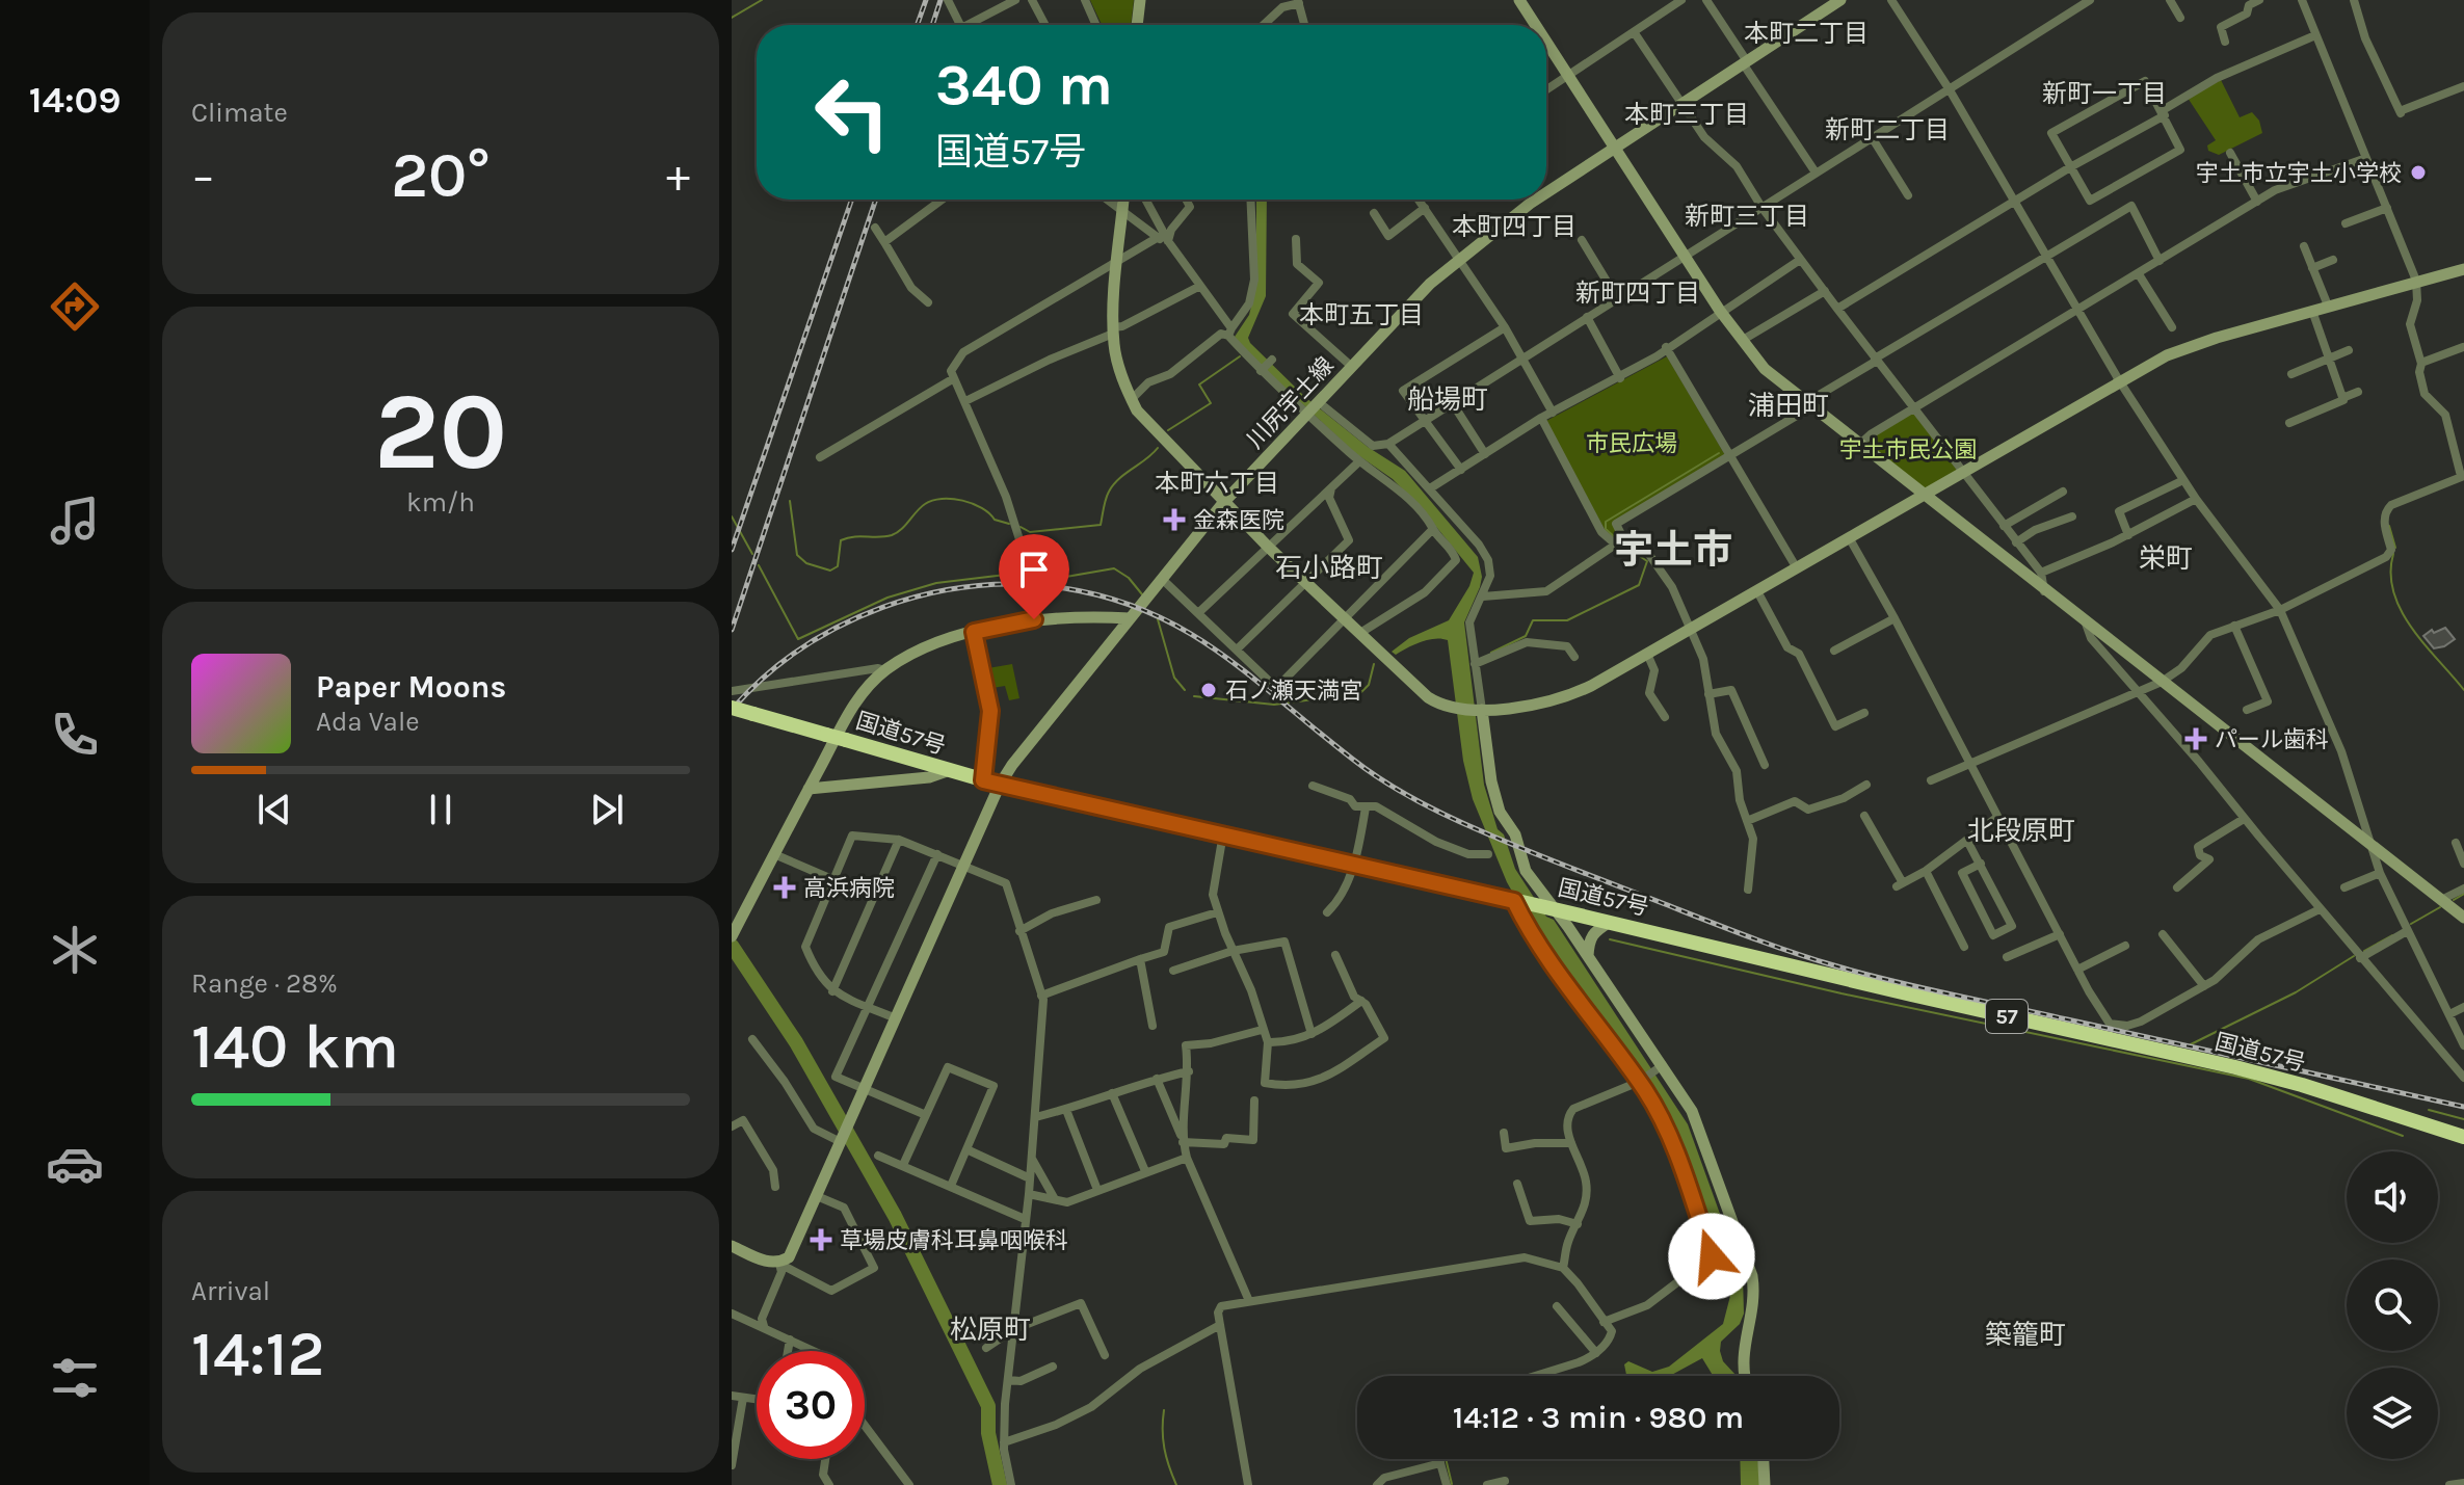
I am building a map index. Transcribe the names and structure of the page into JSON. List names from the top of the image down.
{
  "streets": {
    "highway": ["国道57号", "57"],
    "street": ["川尻宇土線"]
  },
  "crossings": [
    ["川尻宇土線", "国道57号"]
  ],
  "districts": [
    "本町二丁目",
    "新町一丁目",
    "本町三丁目",
    "新町二丁目",
    "新町三丁目",
    "本町四丁目",
    "新町四丁目",
    "本町五丁目",
    "船場町",
    "浦田町",
    "本町六丁目",
    "宇土市",
    "栄町",
    "石小路町",
    "北段原町",
    "松原町",
    "築籠町"
  ],
  "parks": ["市民広場", "宇土市民公園"],
  "places": {
    "other": ["宇土市立宇土小学校", "石ノ瀬天満宮"],
    "health": [
      "金森医院",
      "パール歯科",
      "高浜病院",
      "草場皮膚科耳鼻咽喉科"
    ]
  },
  "page": {
    "tabs": "14:09",
    "tile": [
      "Climate",
      ["20", "km/h"],
      ["Range · 28%", "140 km"],
      ["Arrival", "14:12"]
    ],
    "turn": ["340 m", "国道57号"],
    "heat": ["−", "20°", "+"],
    "song": ["Paper Moons", "Ada Vale"],
    "limit": "30",
    "trip": "14:12 · 3 min · 980 m"
  }
}
